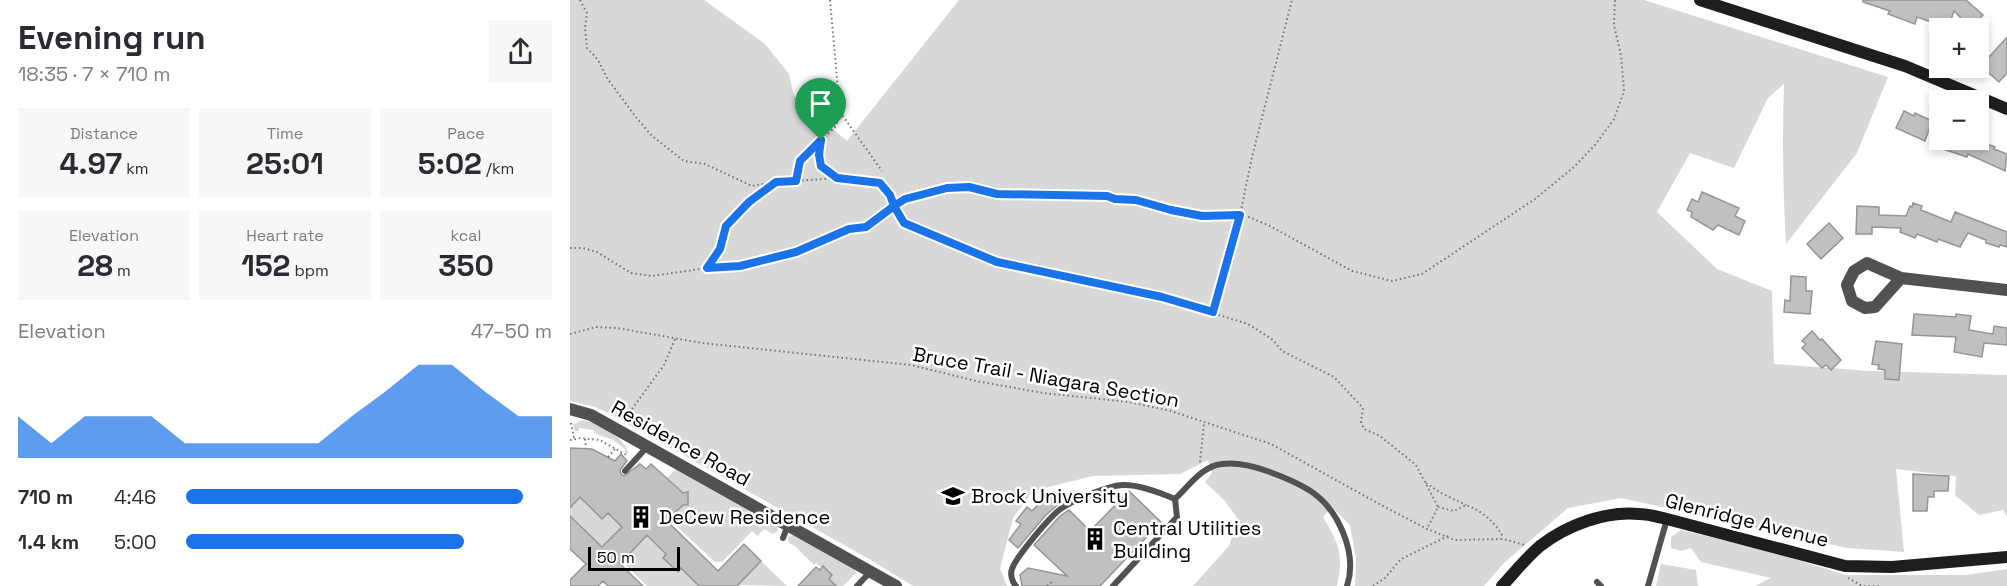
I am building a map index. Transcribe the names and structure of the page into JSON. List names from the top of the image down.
{
  "streets": {
    "main road": ["Glenridge Avenue"],
    "street": ["Residence Road"],
    "path": ["Bruce Trail - Niagara Section"]
  },
  "places": {
    "school or university": ["Brock University"],
    "building": ["DeCew Residence", "Central Utilities Building"]
  },
  "scale_bar": "50 m",
  "page": {
    "heading": ["Evening run", "18:35 · 7 × 710 m"],
    "map_buttons": ["+", "−"],
    "stats": [
      ["Distance", "4.97 km"],
      ["Time", "25:01"],
      ["Pace", "5:02 /km"],
      ["Elevation", "28 m"],
      ["Heart rate", "152 bpm"],
      ["kcal", "350"]
    ],
    "chart": ["Elevation", "47–50 m"],
    "list": [
      {
        "name": "710 m",
        "note": "4:46"
      },
      {
        "name": "1.4 km",
        "note": "5:00"
      }
    ],
    "scale": "50 m"
  }
}
